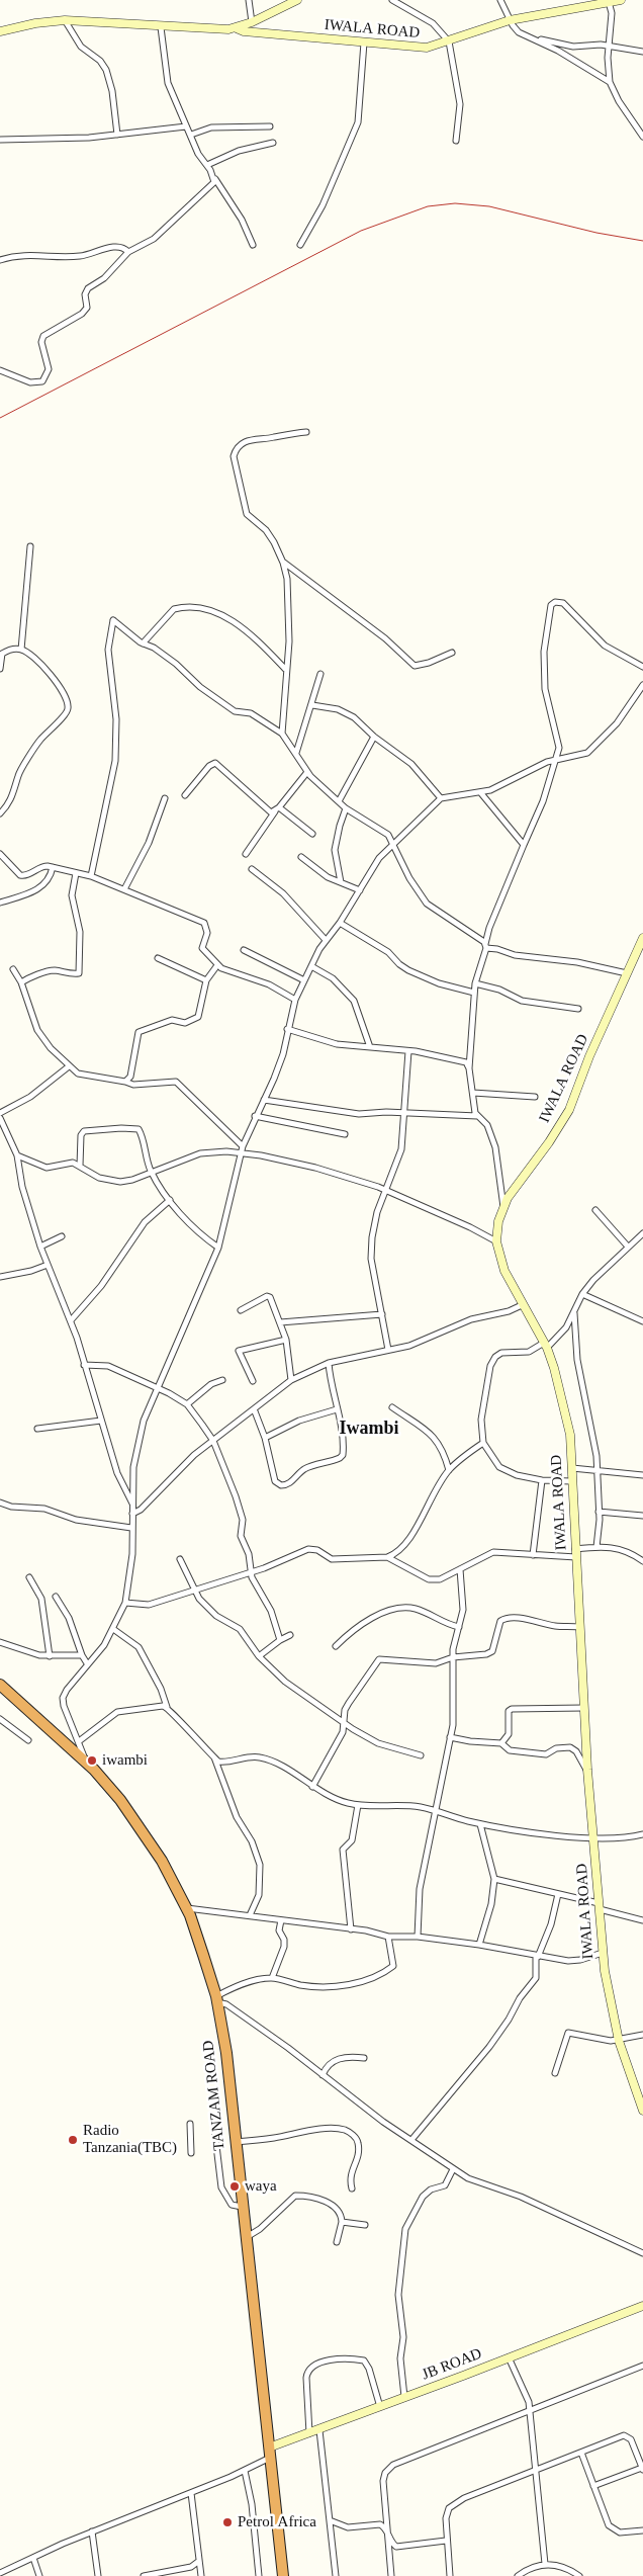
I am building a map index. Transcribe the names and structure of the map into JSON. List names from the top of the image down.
{
  "streets": {
    "highway": ["TANZAM ROAD"],
    "street": ["IWALA ROAD", "JB ROAD"]
  },
  "crossings": [
    ["TANZAM ROAD", "JB ROAD"]
  ],
  "districts": ["Iwambi"],
  "places": [
    "iwambi",
    "Radio Tanzania(TBC)",
    "waya",
    "Petrol Africa"
  ]
}
